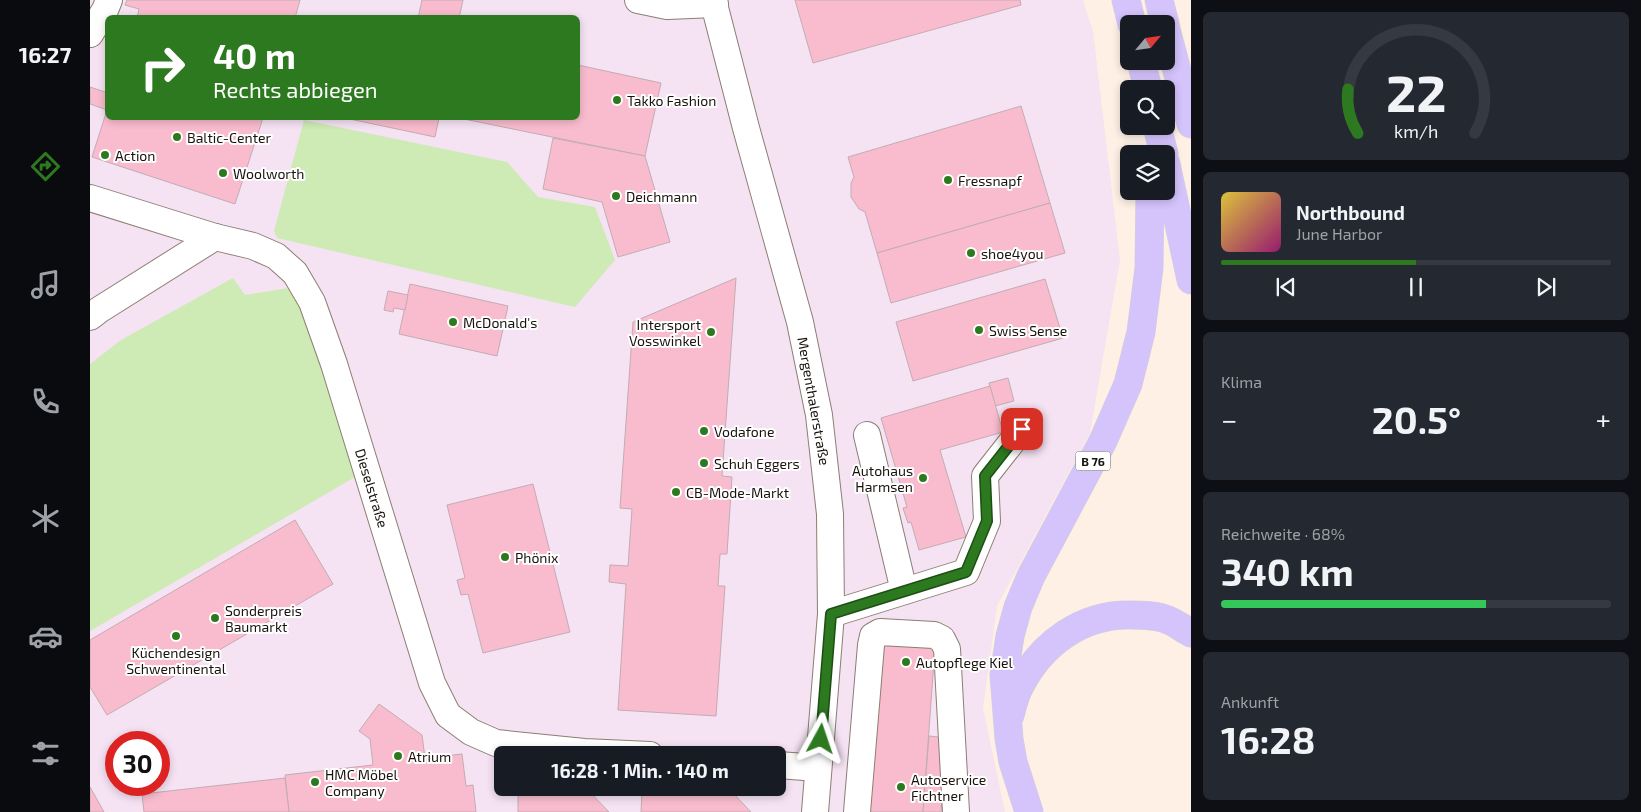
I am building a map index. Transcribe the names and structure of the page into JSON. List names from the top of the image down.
{
  "streets": {
    "highway": ["B 76"],
    "street": ["Mergenthalerstraße", "Dieselstraße"]
  },
  "places": [
    "Takko Fashion",
    "Baltic-Center",
    "Action",
    "Woolworth",
    "Fressnapf",
    "Deichmann",
    "shoe4you",
    "McDonald's",
    "Swiss Sense",
    "Intersport Vosswinkel",
    "Vodafone",
    "Schuh Eggers",
    "Autohaus Harmsen",
    "CB-Mode-Markt",
    "Phönix",
    "Sonderpreis Baumarkt",
    "Küchendesign Schwentinental",
    "Autopflege Kiel",
    "Atrium",
    "HMC Möbel Company",
    "Autoservice Fichtner"
  ],
  "north": "top right",
  "page": {
    "tabs": "16:27",
    "turn": ["40 m", "Rechts abbiegen"],
    "song": ["Northbound", "June Harbor"],
    "tile": [
      "Klima",
      ["Reichweite · 68%", "340 km"],
      ["Ankunft", "16:28"]
    ],
    "heat": ["−", "20.5°", "+"],
    "limit": "30",
    "trip": "16:28 · 1 Min. · 140 m",
    "gauge": ["22", "km/h"]
  }
}
